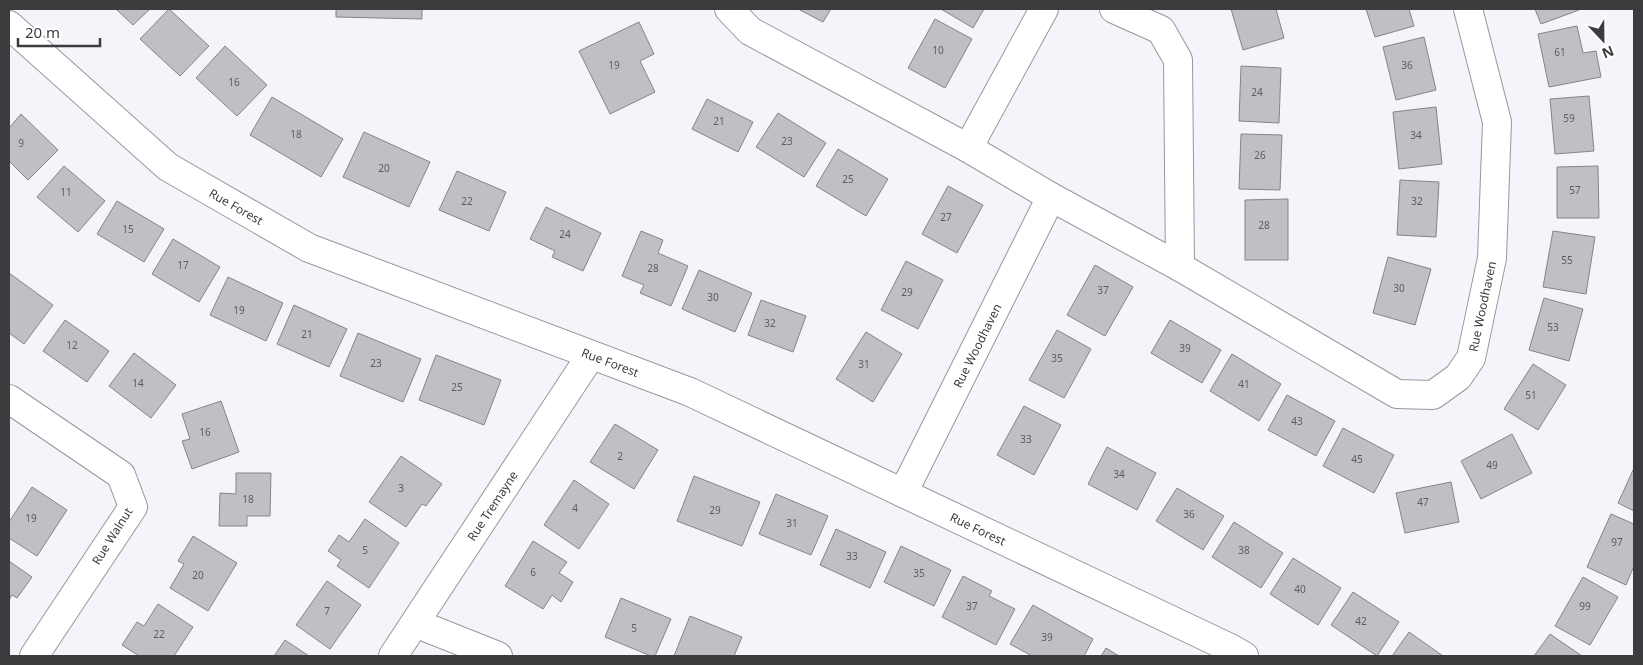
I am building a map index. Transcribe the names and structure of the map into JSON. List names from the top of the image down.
{
  "streets": {
    "street": [
      "Rue Forest",
      "Rue Woodhaven",
      "Rue Tremayne",
      "Rue Walnut"
    ]
  },
  "crossings": [
    ["Rue Forest", "Rue Woodhaven"],
    ["Rue Forest", "Rue Tremayne"]
  ],
  "house_numbers": [
    "10",
    "61",
    "19",
    "36",
    "16",
    "24",
    "59",
    "21",
    "18",
    "34",
    "23",
    "9",
    "26",
    "20",
    "25",
    "57",
    "11",
    "22",
    "32",
    "27",
    "28",
    "15",
    "24",
    "55",
    "17",
    "28",
    "30",
    "37",
    "29",
    "30",
    "19",
    "32",
    "53",
    "21",
    "12",
    "39",
    "35",
    "23",
    "31",
    "14",
    "41",
    "25",
    "51",
    "43",
    "16",
    "33",
    "2",
    "45",
    "49",
    "34",
    "3",
    "18",
    "47",
    "4",
    "29",
    "36",
    "19",
    "31",
    "97",
    "5",
    "38",
    "33",
    "6",
    "35",
    "20",
    "40",
    "37",
    "99",
    "7",
    "42",
    "5",
    "22",
    "39"
  ],
  "scale_bar": "20 m",
  "north": "bottom"
}
